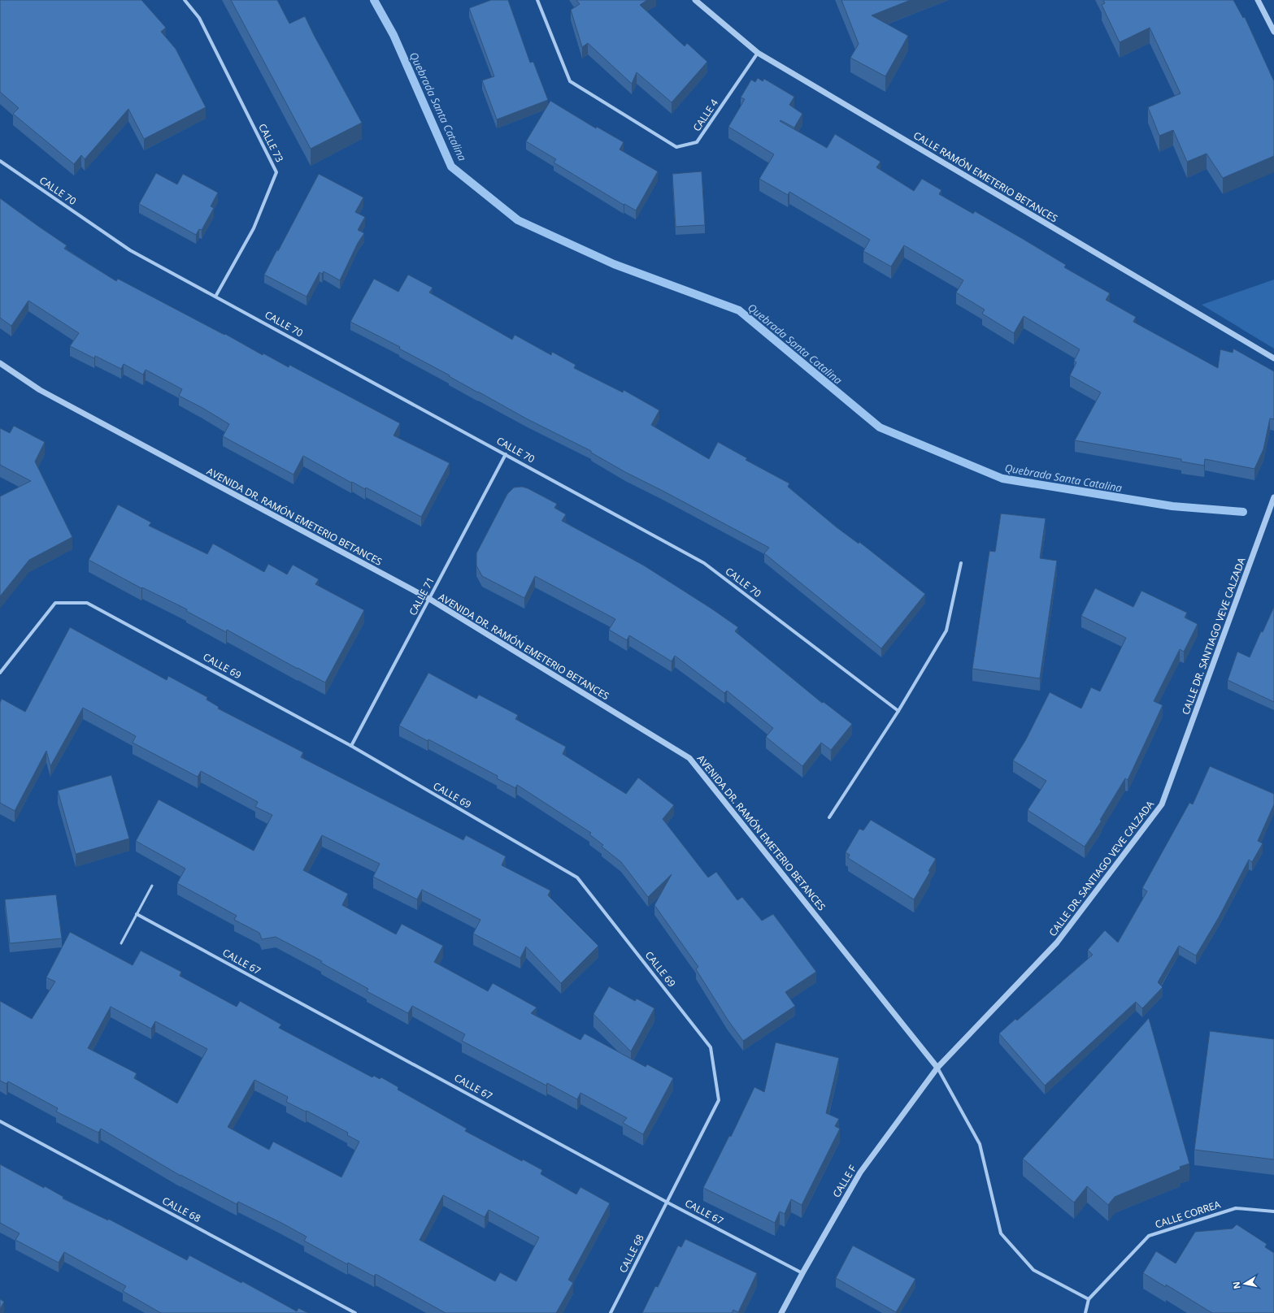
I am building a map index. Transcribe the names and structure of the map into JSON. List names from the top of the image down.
{
  "streets": {
    "street": [
      "CALLE 4",
      "CALLE 73",
      "CALLE RAMÓN EMETERIO BETANCES",
      "CALLE 70",
      "AVENIDA DR. RAMÓN EMETERIO BETANCES",
      "CALLE 71",
      "CALLE DR. SANTIAGO VEVE CALZADA",
      "CALLE 69",
      "CALLE 67",
      "CALLE F",
      "CALLE 68",
      "CALLE CORREA"
    ]
  },
  "crossings": [
    ["CALLE 4", "CALLE RAMÓN EMETERIO BETANCES"],
    ["CALLE 73", "CALLE 70"],
    ["CALLE 70", "CALLE 71"],
    ["AVENIDA DR. RAMÓN EMETERIO BETANCES", "CALLE 71"],
    ["AVENIDA DR. RAMÓN EMETERIO BETANCES", "CALLE DR. SANTIAGO VEVE CALZADA"],
    ["AVENIDA DR. RAMÓN EMETERIO BETANCES", "CALLE F"],
    ["CALLE 71", "CALLE 69"],
    ["CALLE DR. SANTIAGO VEVE CALZADA", "CALLE F"],
    ["CALLE 69", "CALLE 67"],
    ["CALLE 69", "CALLE 68"],
    ["CALLE 67", "CALLE F"],
    ["CALLE 67", "CALLE 68"]
  ],
  "water": ["Quebrada Santa Catalina"],
  "north": "left"
}
